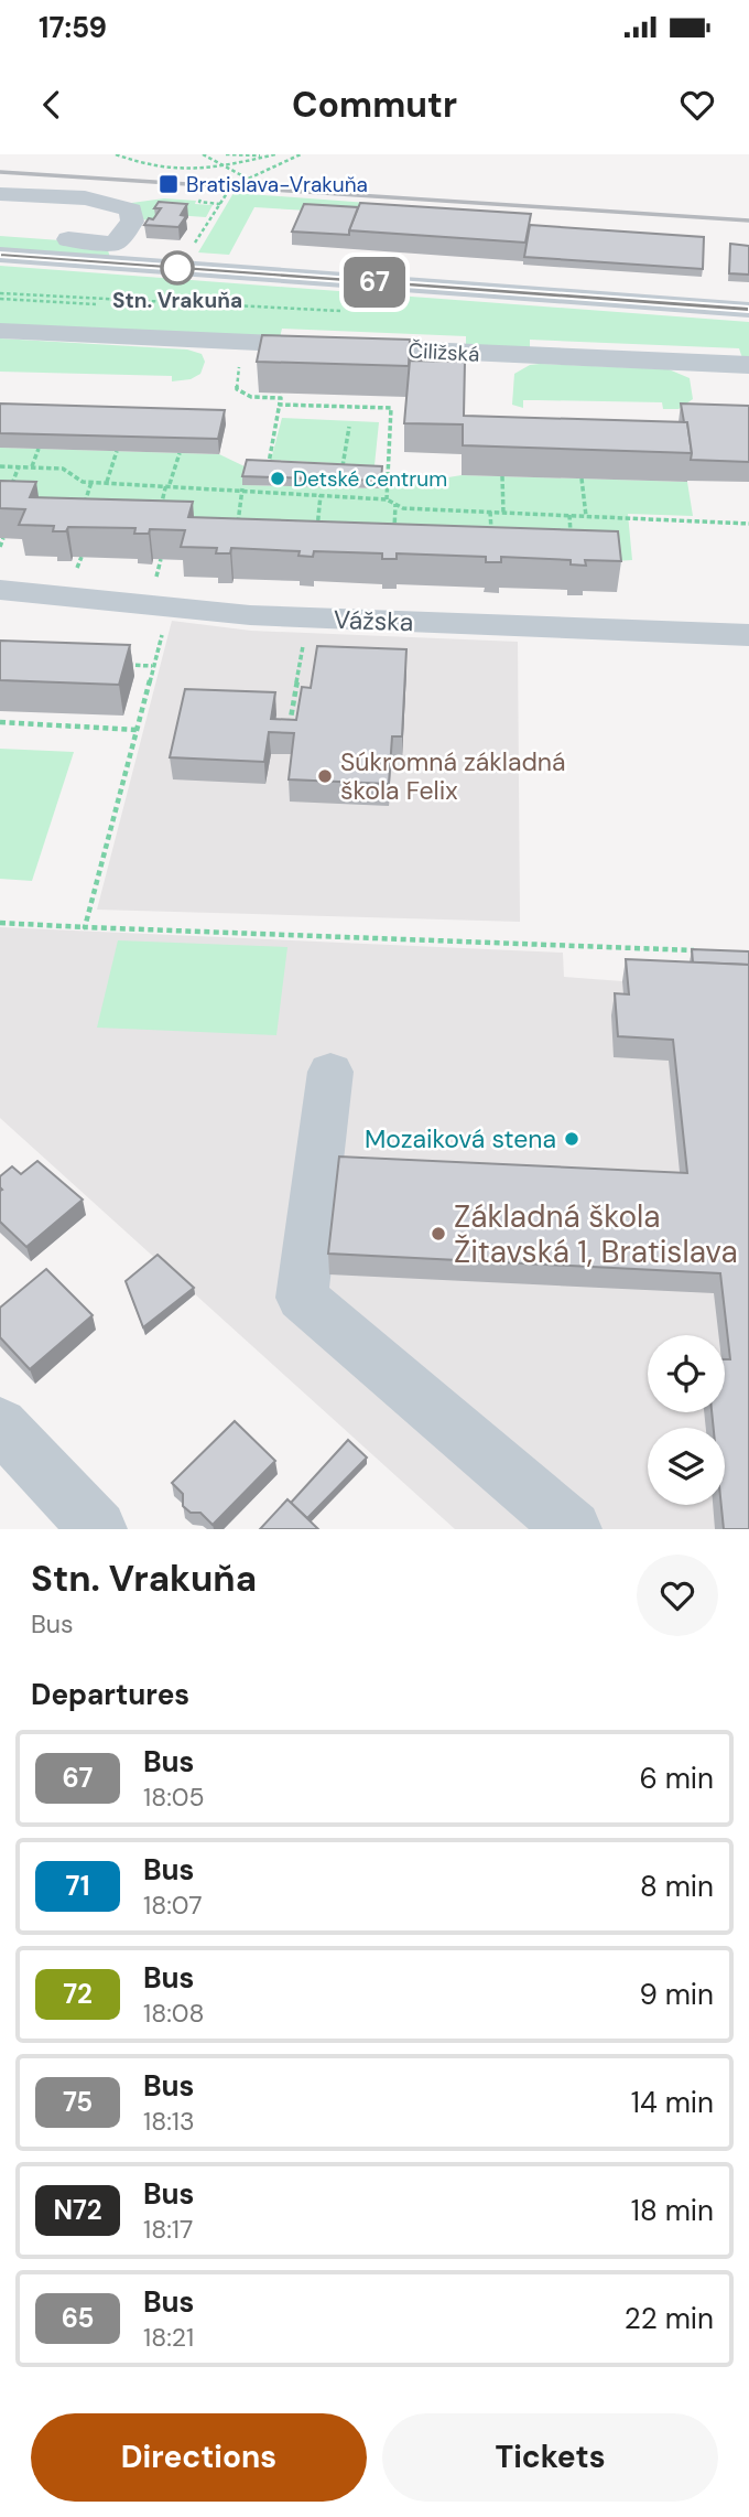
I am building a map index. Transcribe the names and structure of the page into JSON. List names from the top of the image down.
{
  "streets": {
    "street": ["Čiližská", "Vážska"]
  },
  "places": {
    "transit": ["Bratislava-Vrakuňa"],
    "other": [
      "Stn. Vrakuňa",
      "Detské centrum",
      "Súkromná základná škola Felix",
      "Mozaiková stena",
      "Základná škola Žitavská 1, Bratislava"
    ]
  },
  "lines": ["bus line 67"],
  "page": {
    "status": "17:59",
    "header": "Commutr",
    "on_map": "67",
    "heading": [
      ["Stn. Vrakuňa", "Bus"],
      "Departures"
    ],
    "list": [
      {
        "mark": "67",
        "name": "Bus",
        "note": "18:05",
        "value": "6 min"
      },
      {
        "mark": "71",
        "name": "Bus",
        "note": "18:07",
        "value": "8 min"
      },
      {
        "mark": "72",
        "name": "Bus",
        "note": "18:08",
        "value": "9 min"
      },
      {
        "mark": "75",
        "name": "Bus",
        "note": "18:13",
        "value": "14 min"
      },
      {
        "mark": "N72",
        "name": "Bus",
        "note": "18:17",
        "value": "18 min"
      },
      {
        "mark": "65",
        "name": "Bus",
        "note": "18:21",
        "value": "22 min"
      }
    ],
    "buttons": ["Directions", "Tickets"]
  }
}
